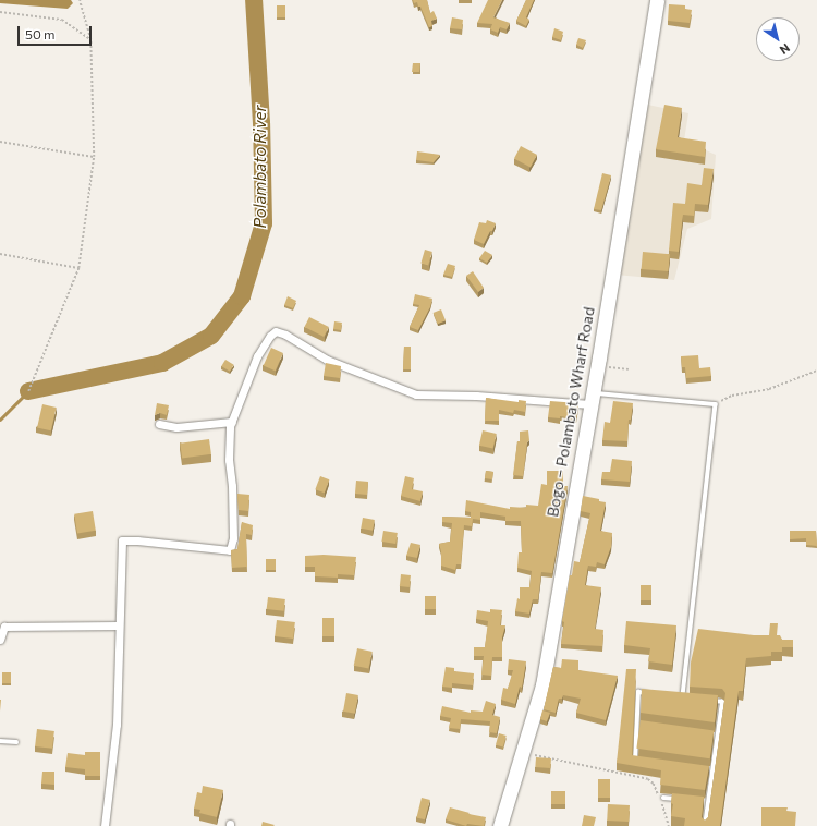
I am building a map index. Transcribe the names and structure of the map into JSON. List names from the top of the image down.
{
  "streets": {
    "highway": ["Bogo – Polambato Wharf Road"]
  },
  "water": ["Polambato River"],
  "scale_bar": "50 m",
  "north": "bottom right"
}
